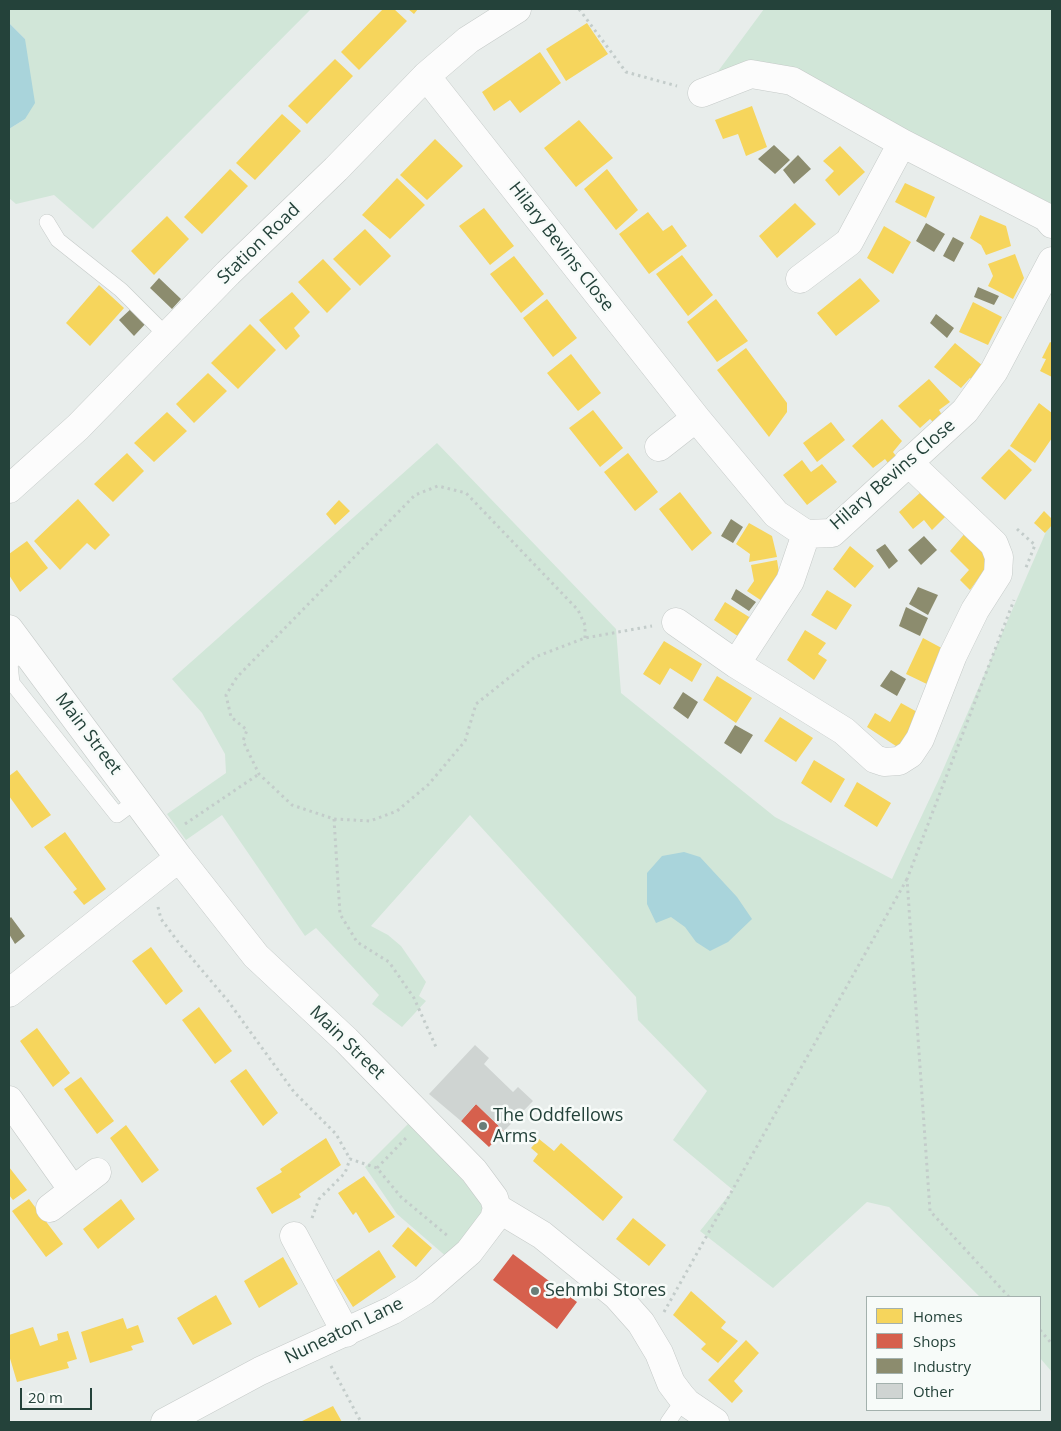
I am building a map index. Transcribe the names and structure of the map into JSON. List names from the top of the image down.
{
  "streets": {
    "street": [
      "Station Road",
      "Hilary Bevins Close",
      "Main Street",
      "Nuneaton Lane"
    ]
  },
  "crossings": [
    ["Station Road", "Hilary Bevins Close"],
    ["Main Street", "Nuneaton Lane"]
  ],
  "places": ["The Oddfellows Arms", "Sehmbi Stores"],
  "legend": [
    "Homes",
    "Shops",
    "Industry",
    "Other"
  ],
  "scale_bar": "20 m"
}
